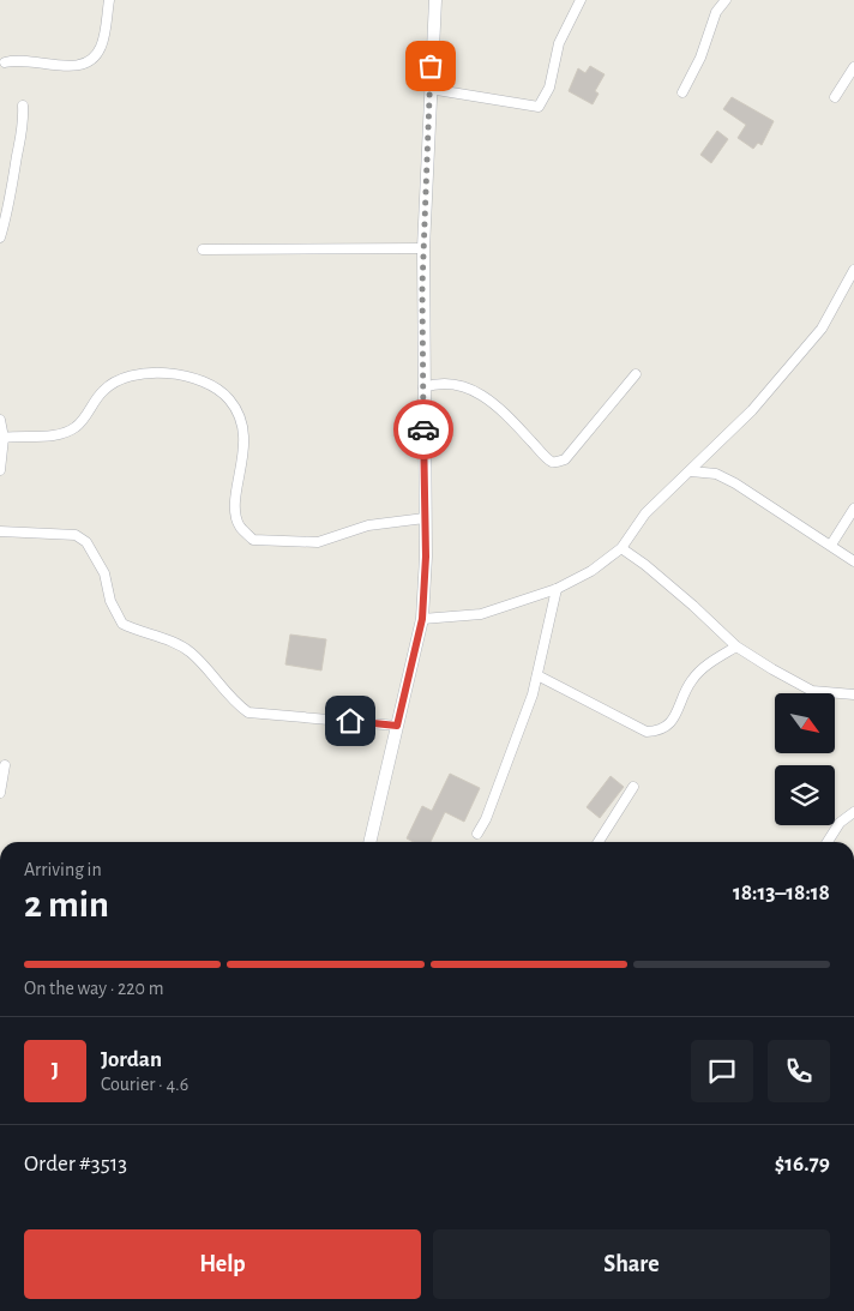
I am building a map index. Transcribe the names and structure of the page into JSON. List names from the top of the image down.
{
  "north": "bottom right",
  "page": {
    "heading": ["2 min", "Arriving in", "18:13–18:18"],
    "panel": [
      "Jordan",
      "Courier · 4.6",
      "Order #3513",
      "$16.79"
    ],
    "bar": "On the way · 220 m",
    "round": "J",
    "buttons": ["Help", "Share"]
  }
}
